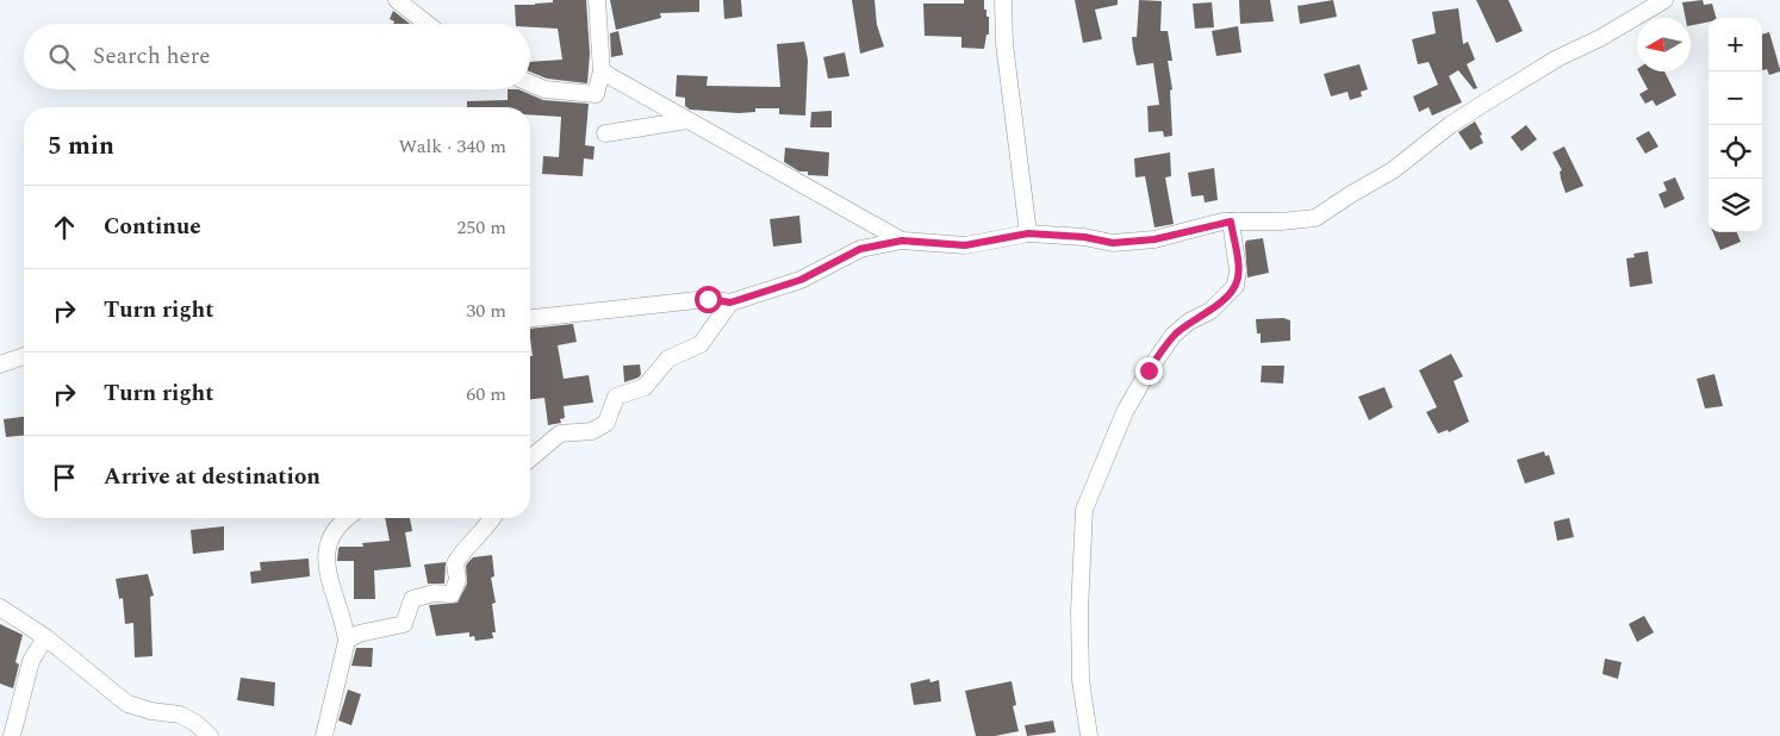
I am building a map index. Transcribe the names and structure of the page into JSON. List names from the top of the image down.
{
  "north": "left",
  "page": {
    "map_buttons": ["+", "−"],
    "search": "Search here",
    "heading": ["5 min", "Walk · 340 m"],
    "list": [
      ["Continue", "250 m"],
      ["Turn right", "30 m"],
      ["Turn right", "60 m"],
      "Arrive at destination"
    ]
  }
}
